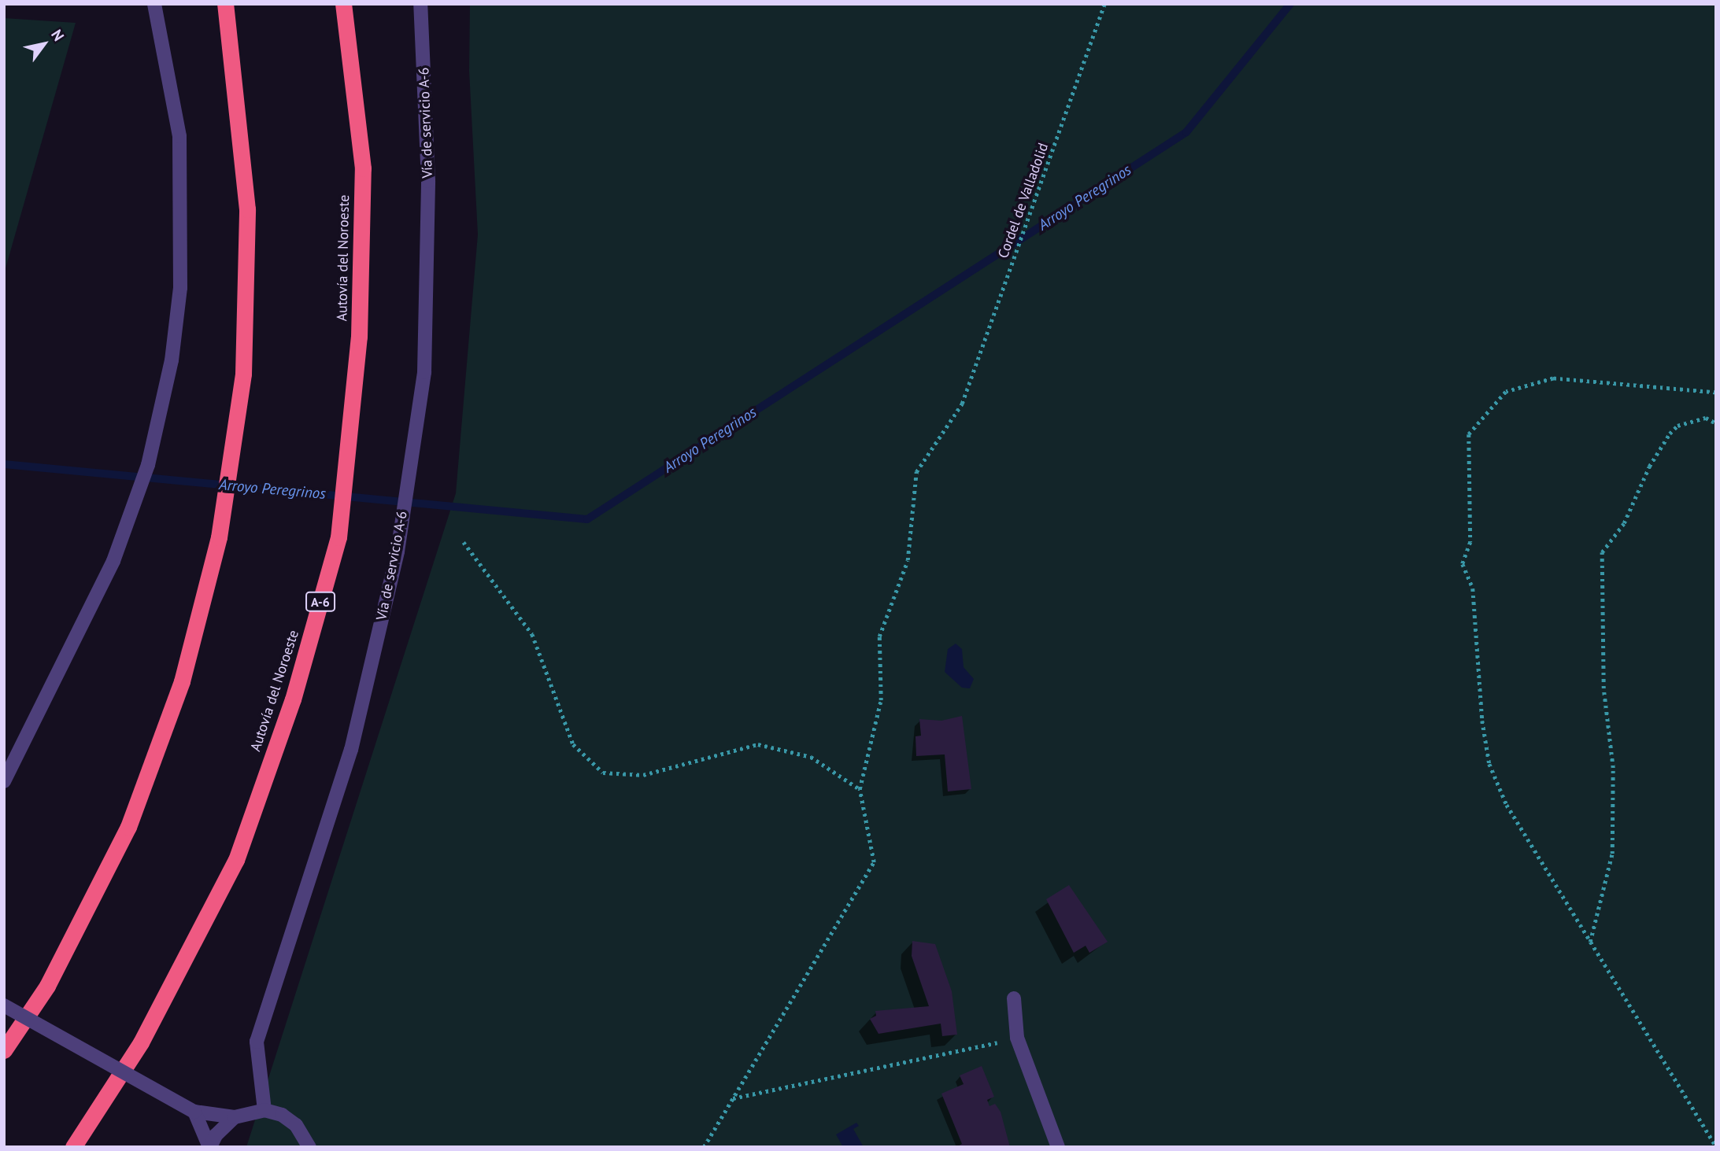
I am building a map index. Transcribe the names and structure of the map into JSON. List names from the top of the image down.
{
  "streets": {
    "highway": ["Autovía del Noroeste", "A-6"],
    "street": ["Vía de servicio A-6"],
    "path": ["Cordel de Valladolid"]
  },
  "water": ["Arroyo Peregrinos"],
  "north": "top right"
}
